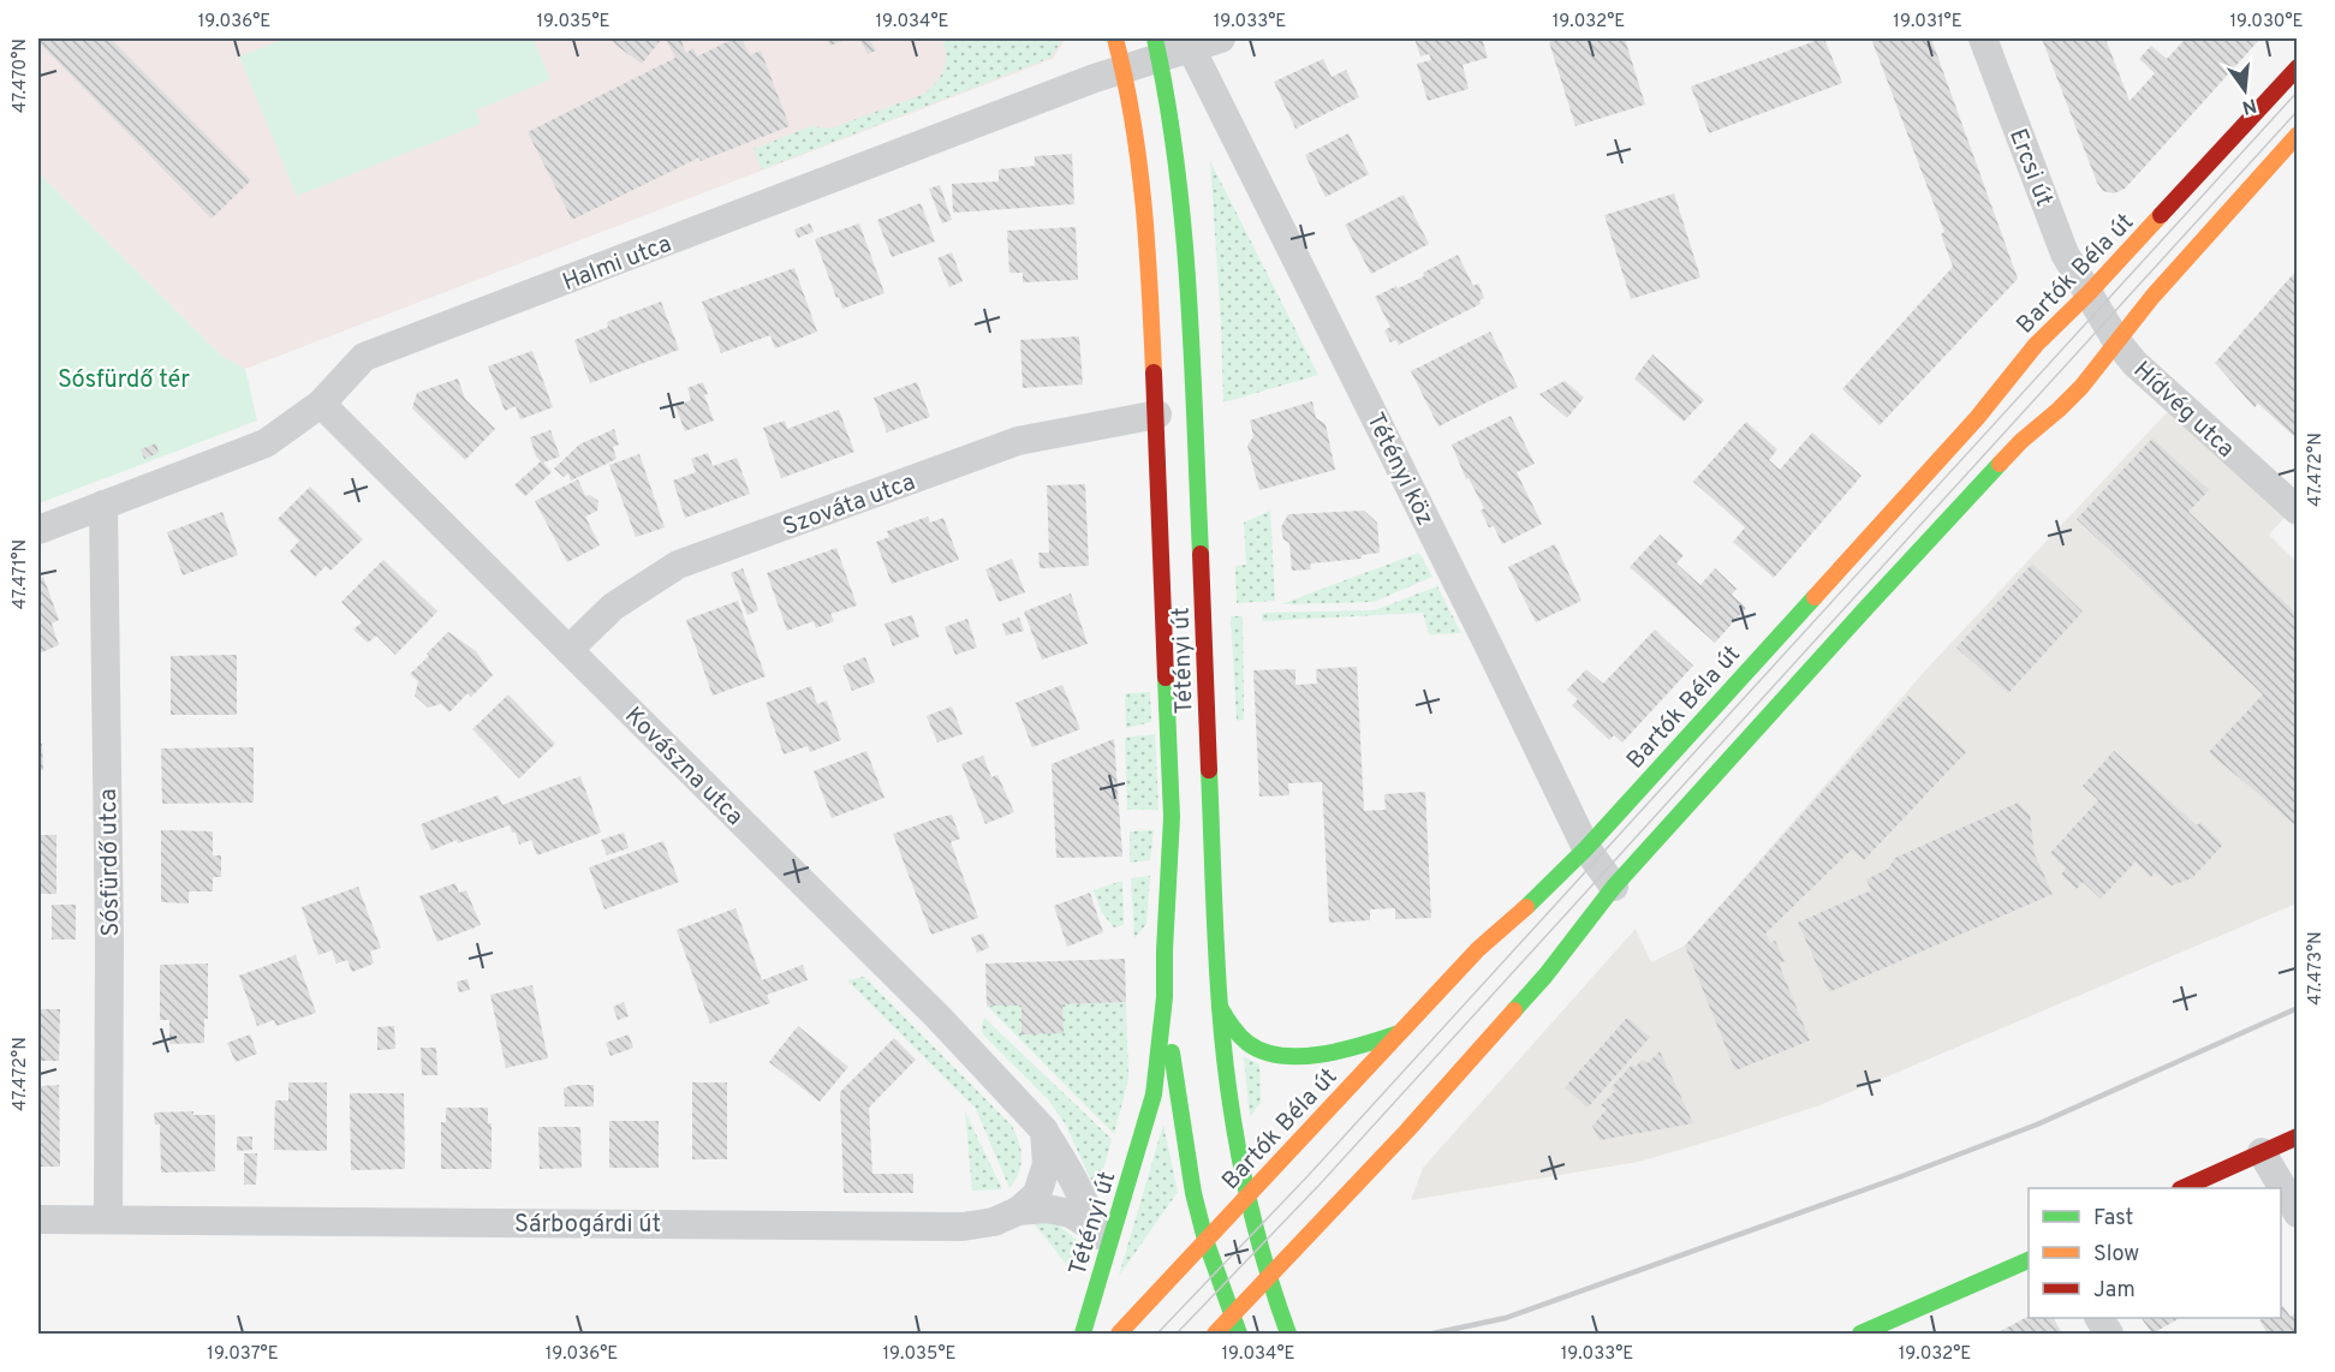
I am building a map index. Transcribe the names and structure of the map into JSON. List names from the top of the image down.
{
  "streets": {
    "street": [
      "Ercsi út",
      "Halmi utca",
      "Bartók Béla út",
      "Hídvég utca",
      "Tétényi köz",
      "Szováta utca",
      "Tétényi út",
      "Kovászna utca",
      "Sósfürdő utca",
      "Sárbogárdi út"
    ]
  },
  "crossings": [
    ["Ercsi út", "Bartók Béla út"],
    ["Ercsi út", "Hídvég utca"],
    ["Halmi utca", "Tétényi köz"],
    ["Halmi utca", "Tétényi út"],
    ["Halmi utca", "Kovászna utca"],
    ["Halmi utca", "Sósfürdő utca"],
    ["Bartók Béla út", "Hídvég utca"],
    ["Bartók Béla út", "Tétényi köz"],
    ["Bartók Béla út", "Tétényi út"],
    ["Szováta utca", "Tétényi út"],
    ["Szováta utca", "Kovászna utca"],
    ["Kovászna utca", "Sárbogárdi út"],
    ["Sósfürdő utca", "Sárbogárdi út"]
  ],
  "parks": ["Sósfürdő tér"],
  "legend": ["Fast", "Slow", "Jam"],
  "north": "bottom",
  "coordinates": [
    "19.036°E",
    "19.035°E",
    "19.034°E",
    "19.033°E",
    "19.032°E",
    "19.031°E",
    "19.030°E",
    "47.470°N",
    "47.472°N",
    "47.471°N",
    "47.473°N",
    "19.037°E"
  ]
}
